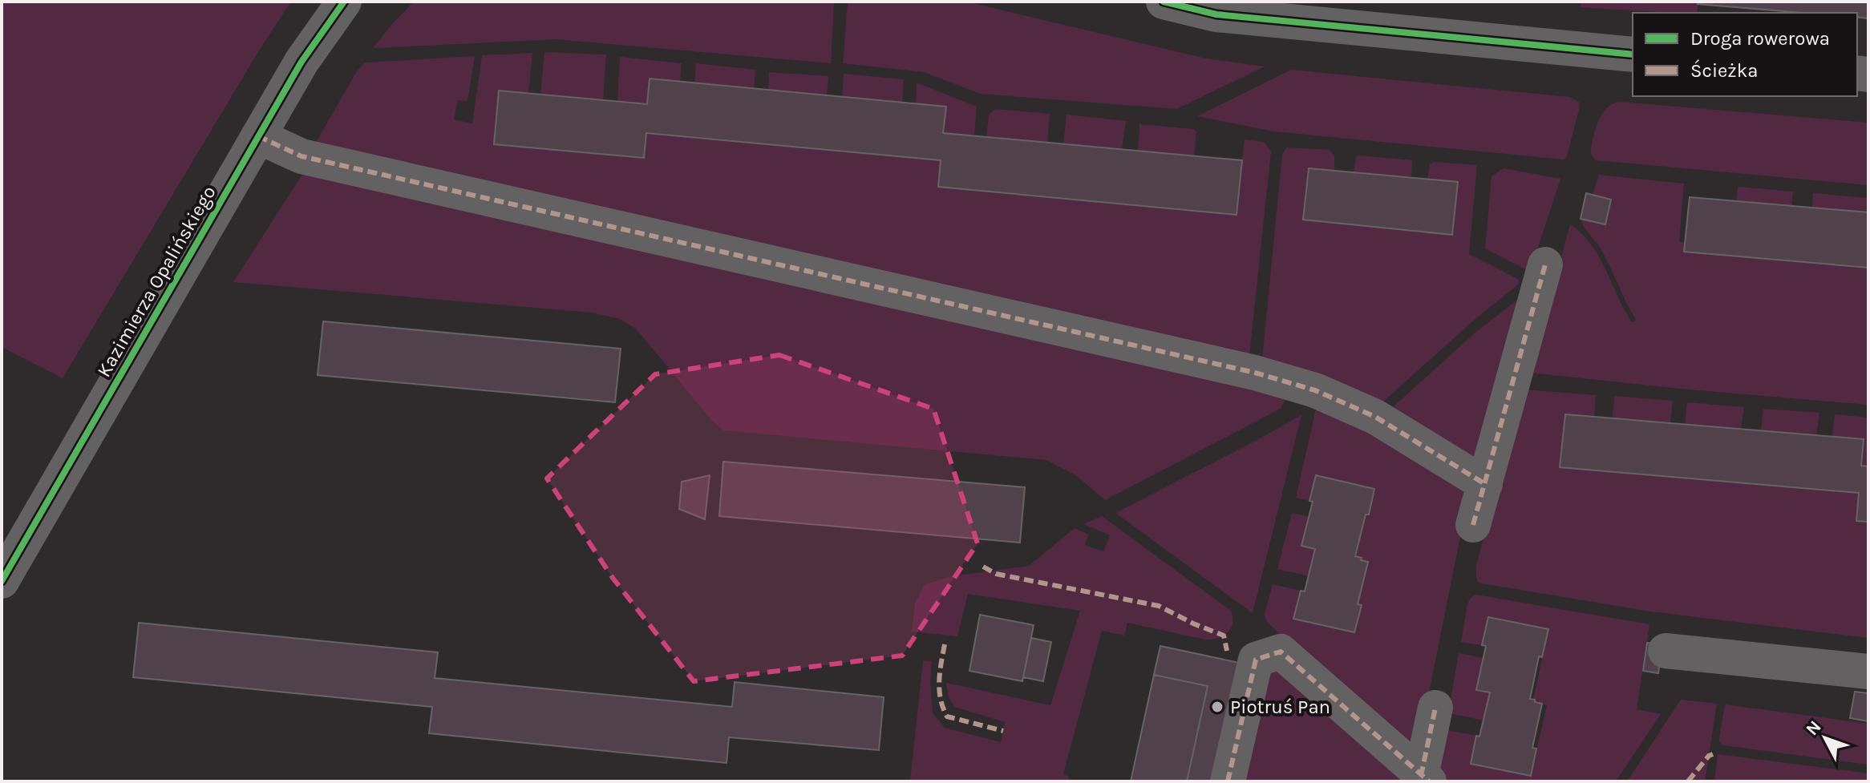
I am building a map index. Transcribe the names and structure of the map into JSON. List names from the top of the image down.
{
  "streets": {
    "street": ["Kazimierza Opalińskiego"]
  },
  "places": ["Piotruś Pan"],
  "legend": ["Droga rowerowa", "Ścieżka"],
  "north": "top left"
}
